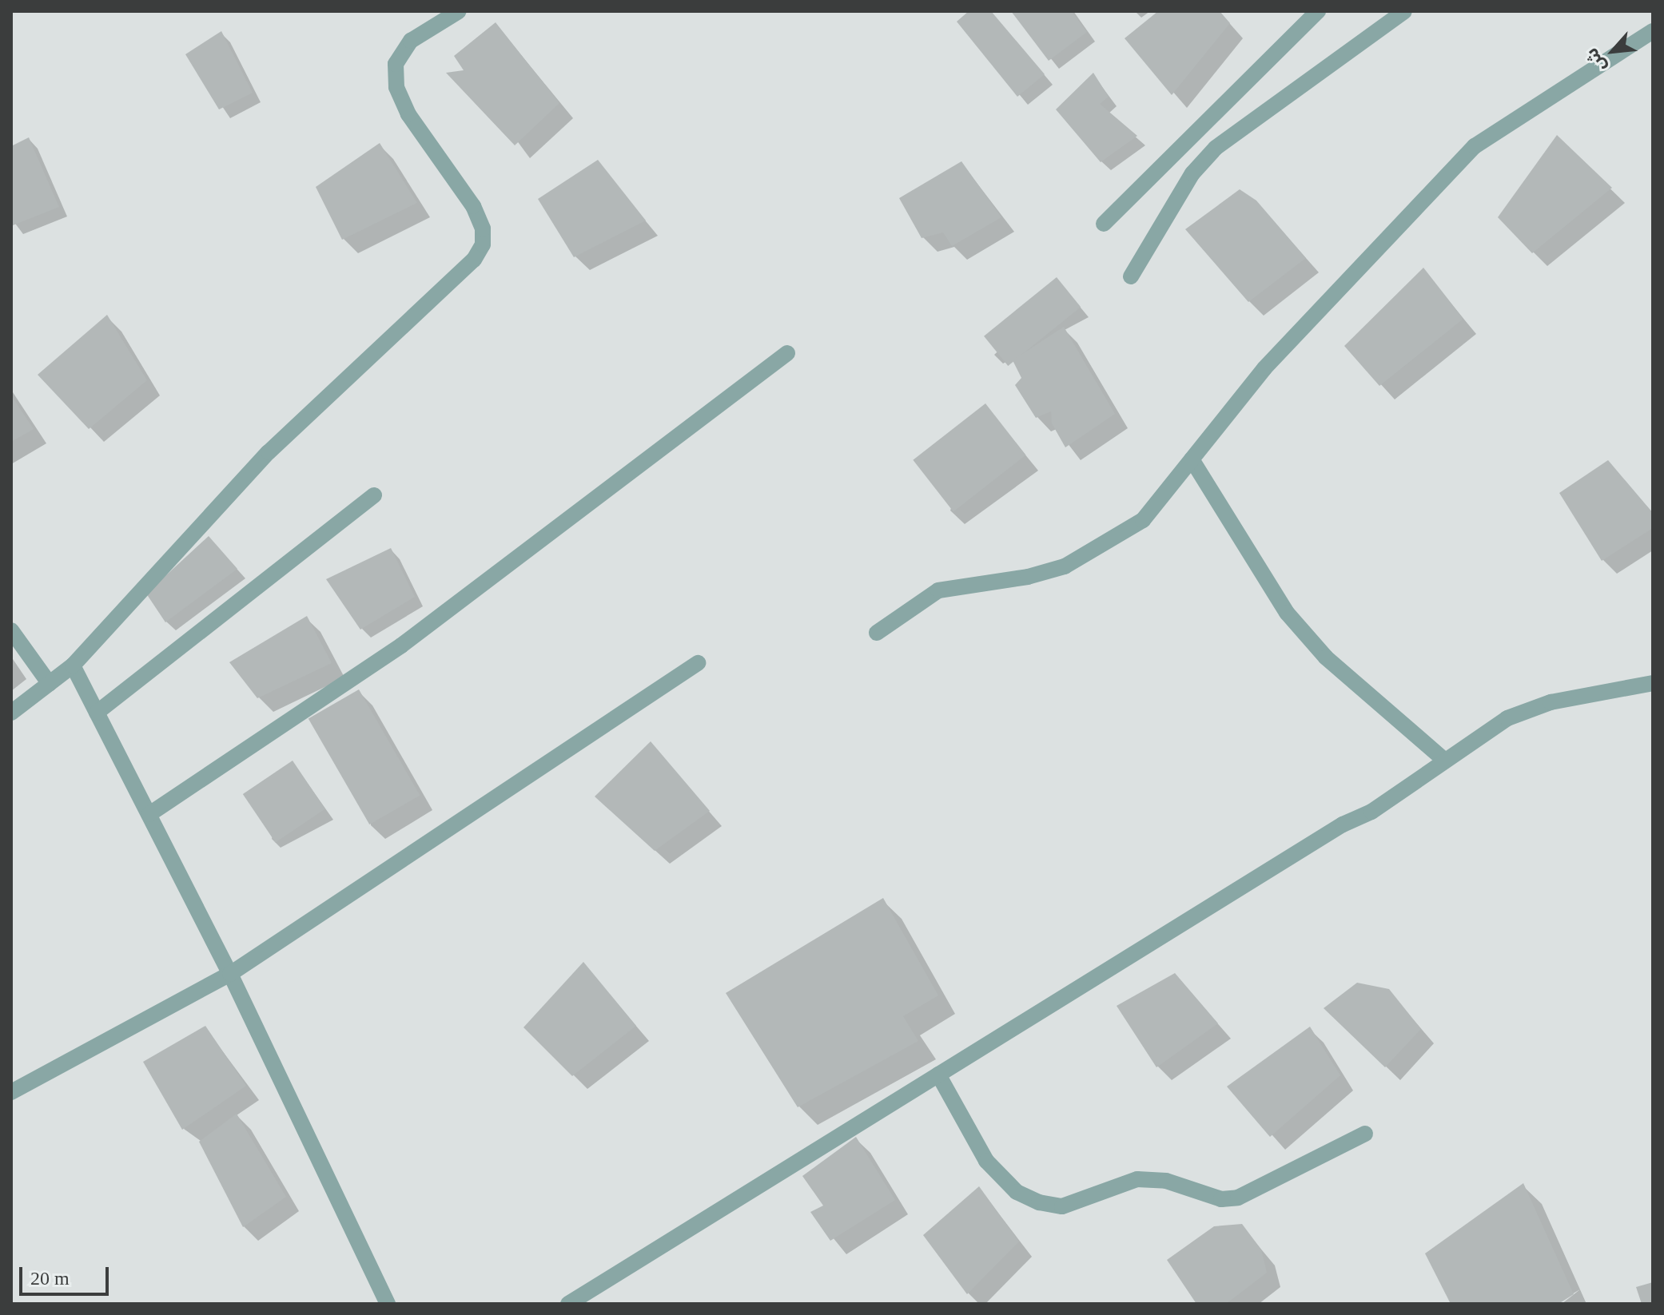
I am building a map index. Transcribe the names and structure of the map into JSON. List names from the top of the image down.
{
  "scale_bar": "20 m",
  "north": "bottom left"
}
